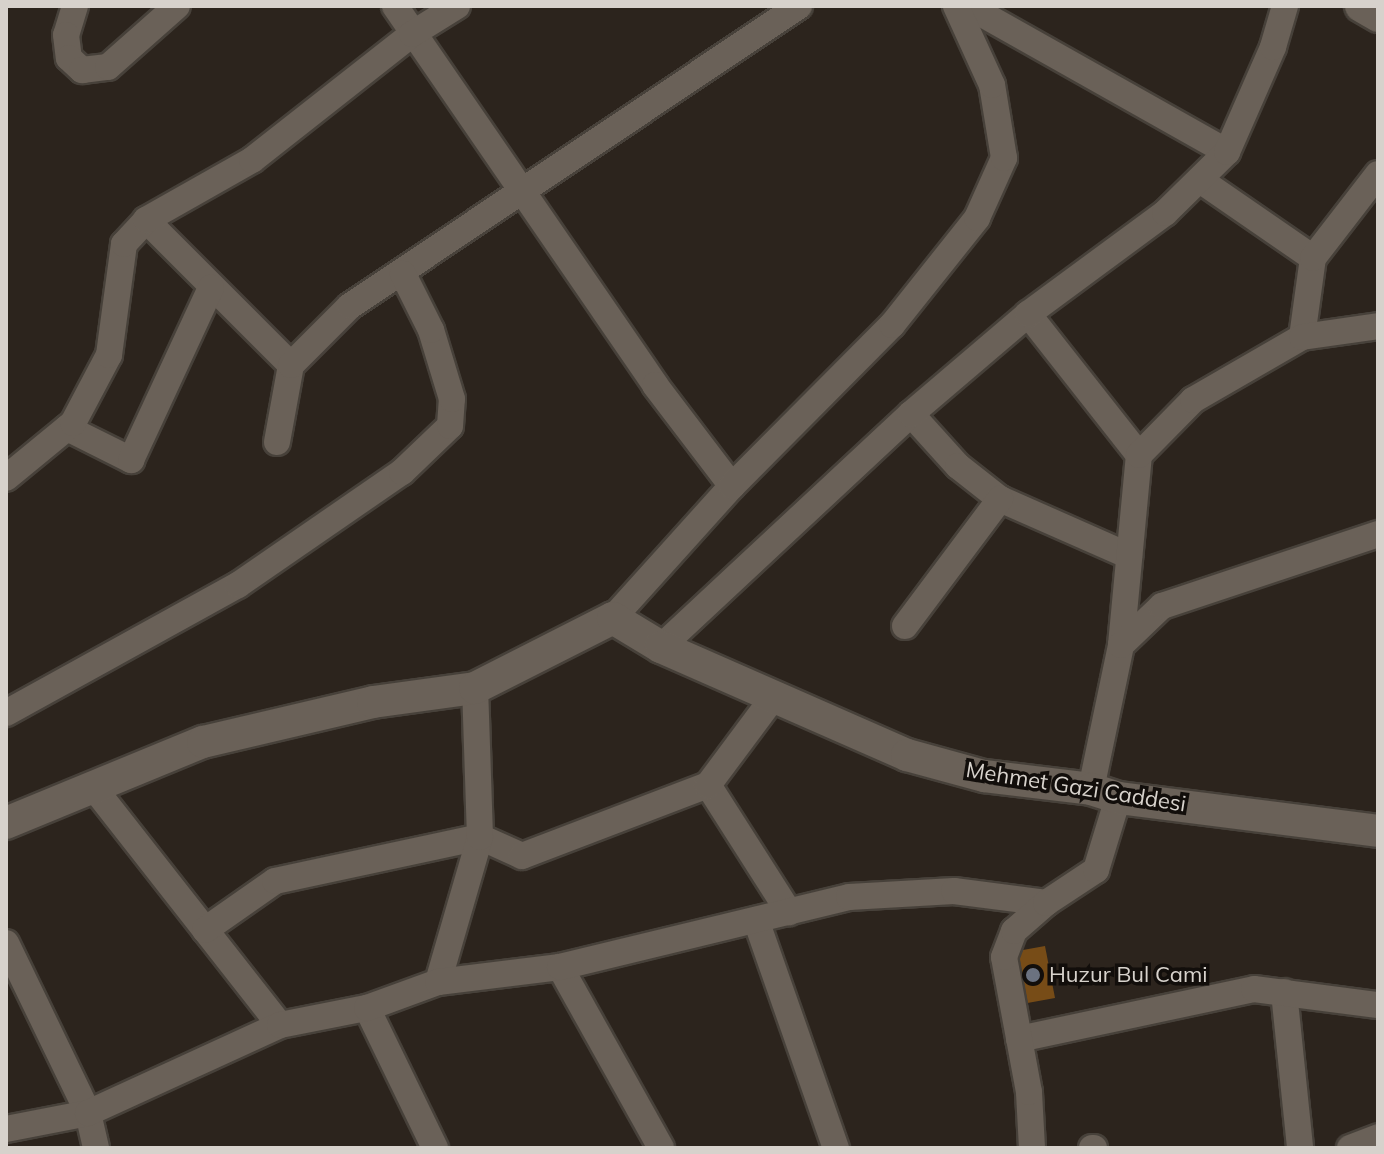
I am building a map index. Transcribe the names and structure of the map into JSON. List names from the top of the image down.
{
  "streets": {
    "street": ["Mehmet Gazi Caddesi"]
  },
  "places": ["Huzur Bul Cami"]
}
